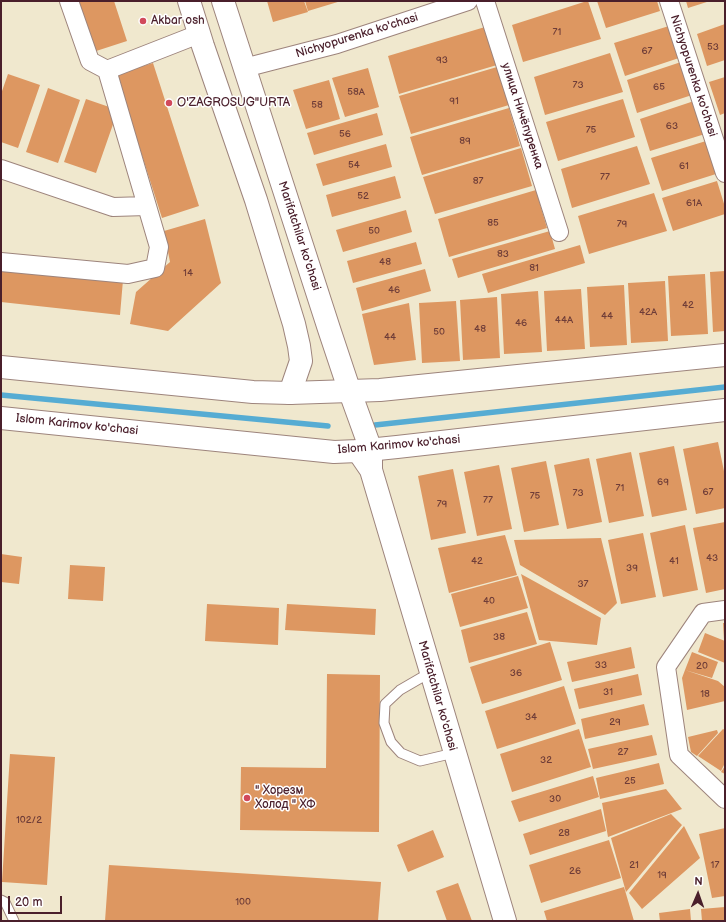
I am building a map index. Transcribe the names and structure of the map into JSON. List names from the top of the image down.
{
  "streets": {
    "main road": ["Marifatchilar ko'chasi", "Islom Karimov ko'chasi"],
    "street": ["Nichyopurenka ko'chasi", "улица Ничёпуренка"]
  },
  "crossings": [
    ["Nichyopurenka ko'chasi", "Marifatchilar ko'chasi"],
    ["Marifatchilar ko'chasi", "Islom Karimov ko'chasi"]
  ],
  "places": ["Akbar osh", "O'ZAGROSUG\"URTA", "\" Хорезм Холод \" ХФ"],
  "house_numbers": [
    "71",
    "53",
    "67",
    "93",
    "73",
    "65",
    "58A",
    "91",
    "58",
    "63",
    "75",
    "56",
    "89",
    "54",
    "61",
    "77",
    "87",
    "52",
    "61A",
    "85",
    "79",
    "50",
    "83",
    "48",
    "81",
    "14",
    "46",
    "42",
    "42A",
    "44",
    "44A",
    "46",
    "48",
    "50",
    "44",
    "69",
    "71",
    "67",
    "73",
    "75",
    "77",
    "79",
    "43",
    "42",
    "41",
    "39",
    "37",
    "40",
    "38",
    "33",
    "20",
    "36",
    "31",
    "18",
    "34",
    "29",
    "27",
    "32",
    "25",
    "30",
    "102/2",
    "28",
    "21",
    "17",
    "26",
    "19",
    "100"
  ],
  "scale_bar": "20 m",
  "north": "top"
}
